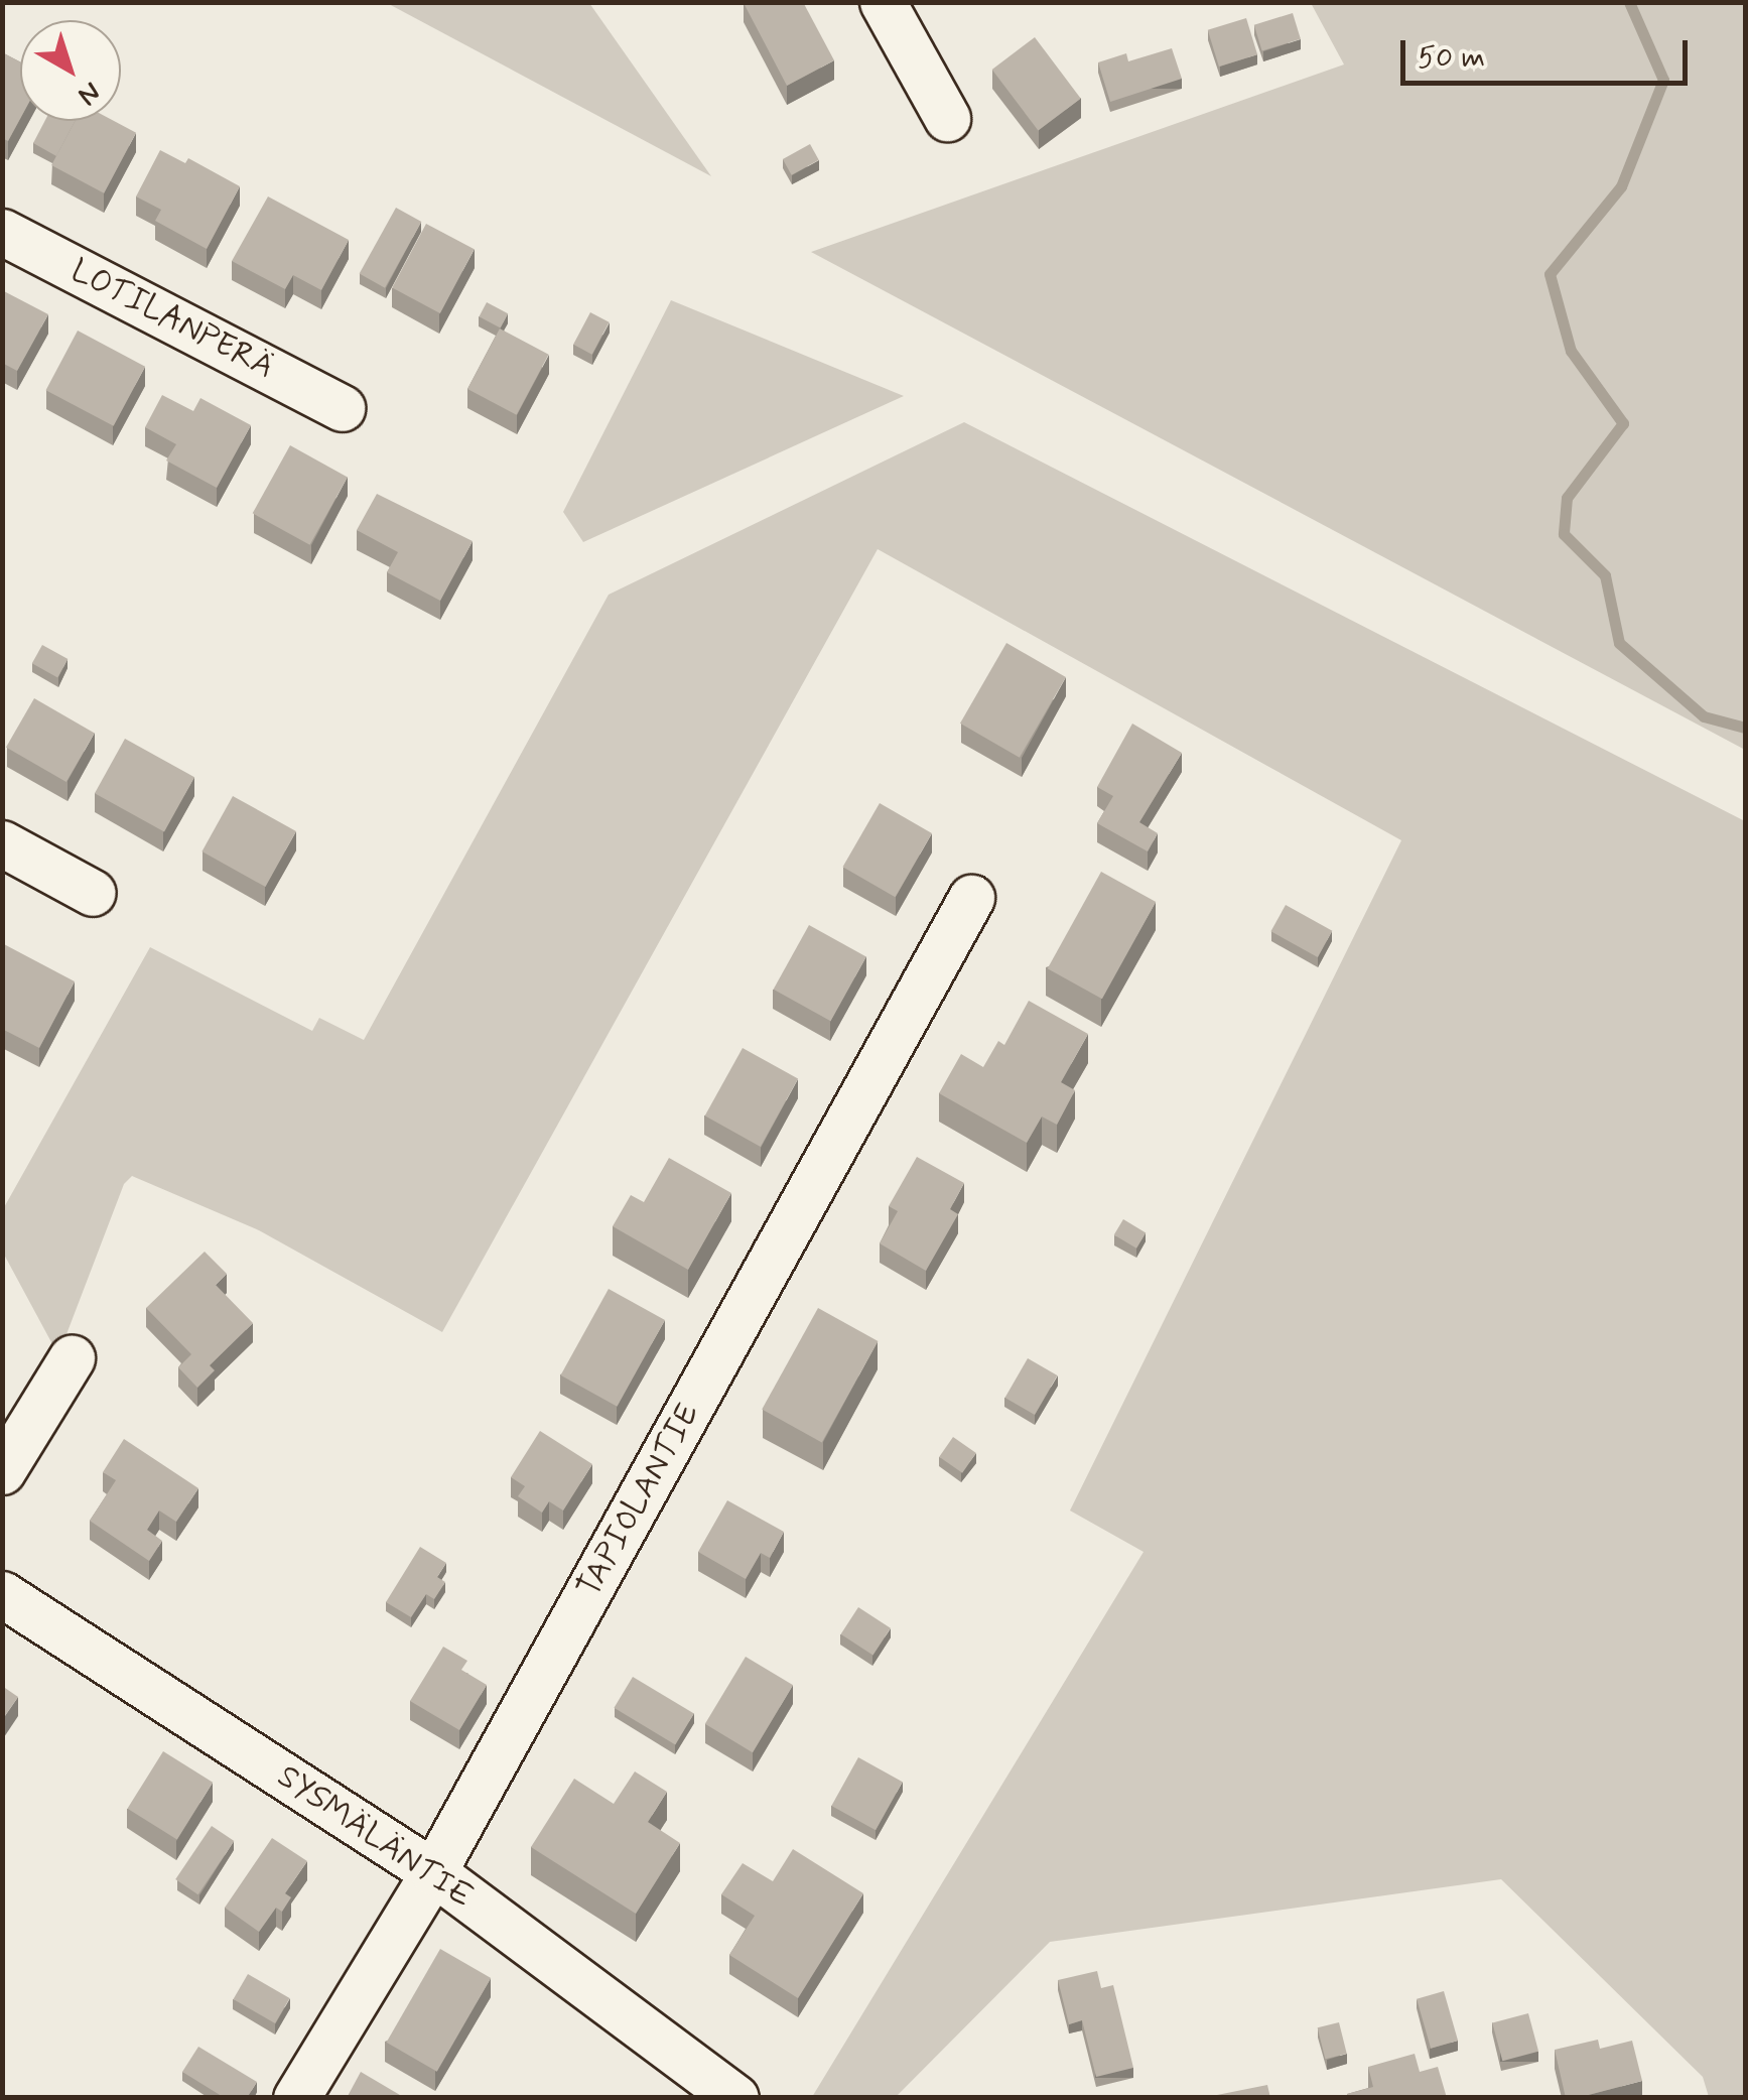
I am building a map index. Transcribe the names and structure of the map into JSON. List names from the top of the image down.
{
  "streets": {
    "street": ["LOTILANPERÄ", "TAPIOLANTIE", "SYSMÄLÄNTIE"]
  },
  "crossings": [
    ["TAPIOLANTIE", "SYSMÄLÄNTIE"]
  ],
  "scale_bar": "50 m",
  "north": "bottom right"
}
